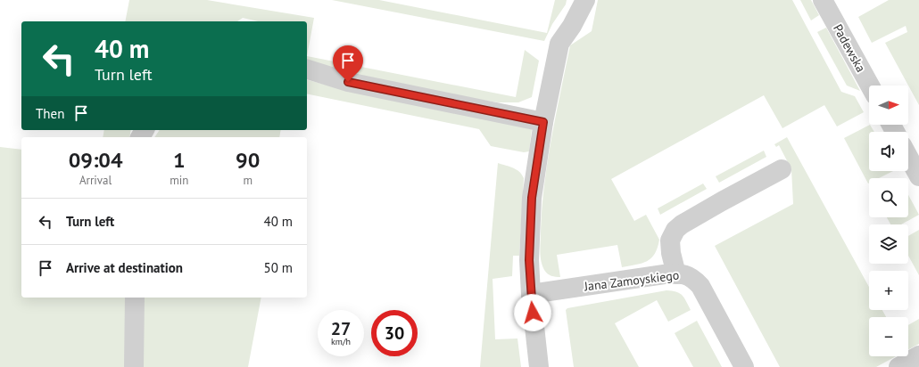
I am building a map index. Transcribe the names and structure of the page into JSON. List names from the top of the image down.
{
  "streets": {
    "street": ["Padewska", "Jana Zamoyskiego"]
  },
  "north": "right",
  "page": {
    "turn": ["40 m", "Turn left"],
    "map_buttons": ["+", "−"],
    "then": "Then",
    "eta": [
      "09:04",
      "Arrival",
      "1",
      "min",
      "90",
      "m"
    ],
    "list": [
      {
        "name": "Turn left",
        "value": "40 m"
      },
      {
        "name": "Arrive at destination",
        "value": "50 m"
      }
    ],
    "speed": "27 km/h",
    "limit": "30"
  }
}
